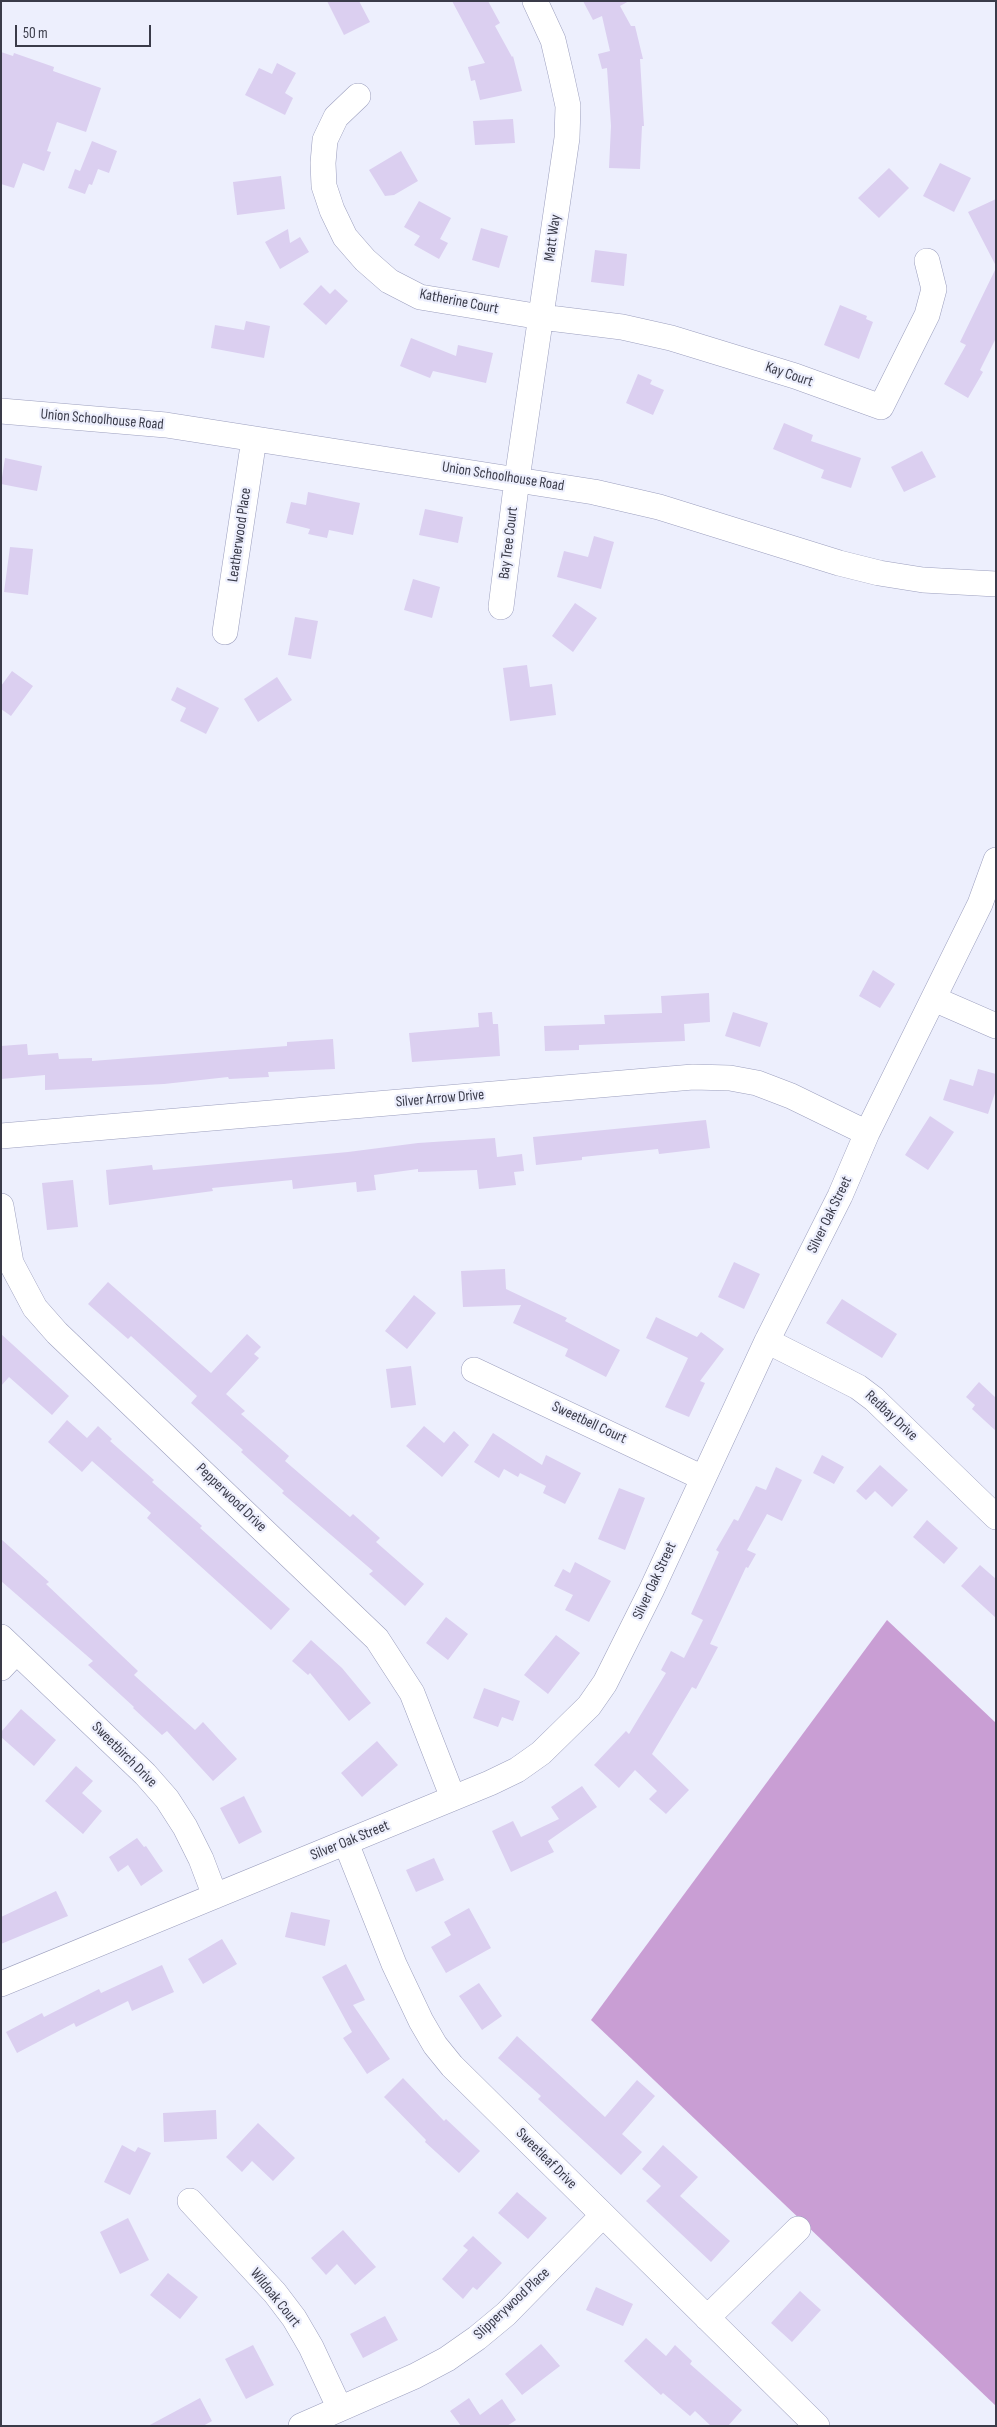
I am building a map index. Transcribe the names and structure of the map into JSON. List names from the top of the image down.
{
  "streets": {
    "street": [
      "Matt Way",
      "Katherine Court",
      "Kay Court",
      "Union Schoolhouse Road",
      "Leatherwood Place",
      "Bay Tree Court",
      "Silver Arrow Drive",
      "Silver Oak Street",
      "Redbay Drive",
      "Sweetbell Court",
      "Pepperwood Drive",
      "Sweetbirch Drive",
      "Sweetleaf Drive",
      "Wildoak Court",
      "Slipperywood Place"
    ]
  },
  "crossings": [
    ["Matt Way", "Katherine Court"],
    ["Matt Way", "Kay Court"],
    ["Matt Way", "Union Schoolhouse Road"],
    ["Matt Way", "Bay Tree Court"],
    ["Katherine Court", "Kay Court"],
    ["Union Schoolhouse Road", "Leatherwood Place"],
    ["Union Schoolhouse Road", "Bay Tree Court"],
    ["Silver Arrow Drive", "Silver Oak Street"],
    ["Silver Oak Street", "Redbay Drive"],
    ["Silver Oak Street", "Sweetbell Court"],
    ["Silver Oak Street", "Pepperwood Drive"],
    ["Silver Oak Street", "Sweetbirch Drive"],
    ["Silver Oak Street", "Sweetleaf Drive"],
    ["Sweetleaf Drive", "Slipperywood Place"],
    ["Wildoak Court", "Slipperywood Place"]
  ],
  "scale_bar": "50 m"
}
